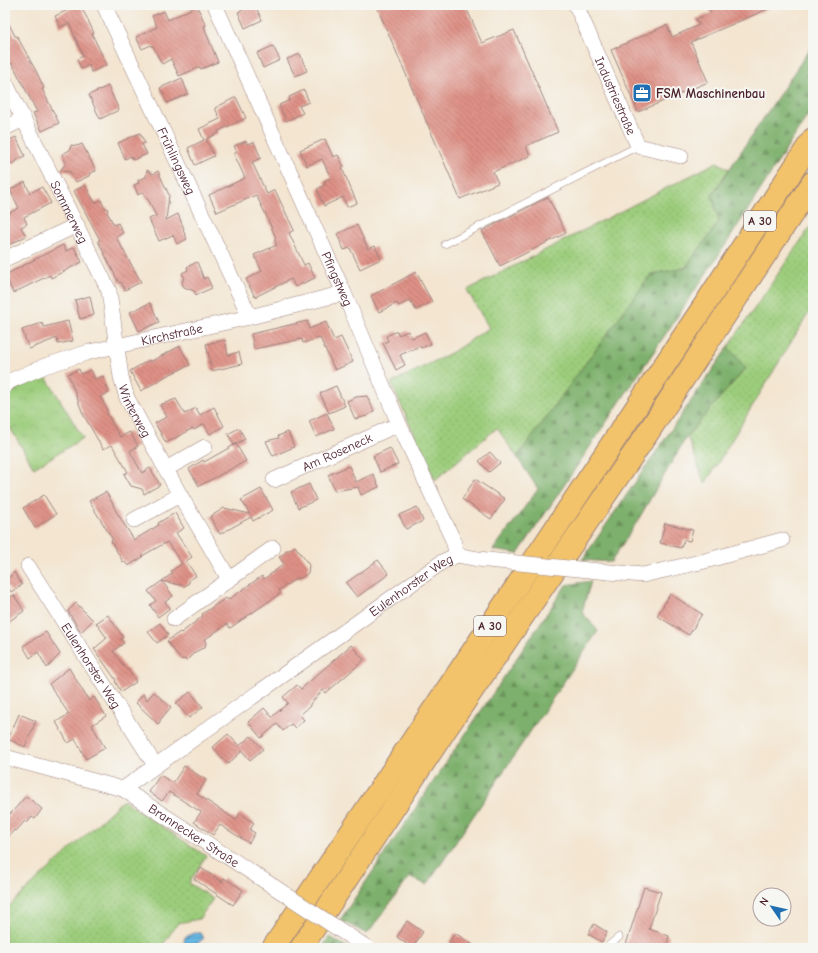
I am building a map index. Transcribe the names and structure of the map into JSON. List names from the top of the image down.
{
  "streets": {
    "highway": ["A 30"],
    "street": [
      "Industriestraße",
      "Frühlingsweg",
      "Sommerweg",
      "Pfingstweg",
      "Kirchstraße",
      "Winterweg",
      "Am Roseneck",
      "Eulenhorster Weg",
      "Brannecker Straße"
    ]
  },
  "crossings": [
    ["Frühlingsweg", "Kirchstraße"],
    ["Sommerweg", "Kirchstraße"],
    ["Sommerweg", "Winterweg"],
    ["Pfingstweg", "Kirchstraße"],
    ["Pfingstweg", "Am Roseneck"],
    ["Pfingstweg", "Eulenhorster Weg"],
    ["Kirchstraße", "Winterweg"],
    ["Eulenhorster Weg", "Brannecker Straße"]
  ],
  "places": {
    "office": ["FSM Maschinenbau"]
  },
  "north": "top left"
}
